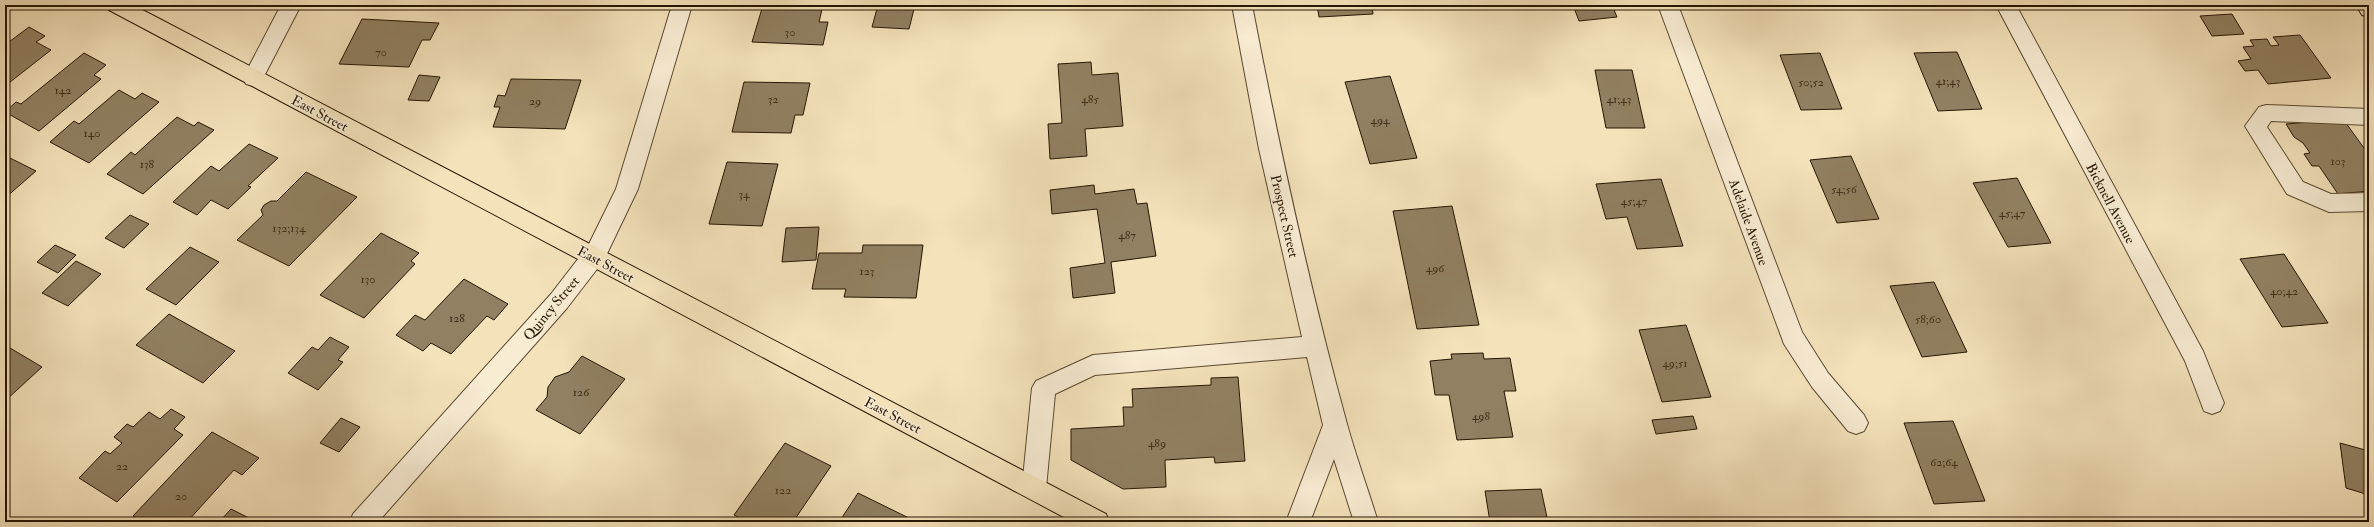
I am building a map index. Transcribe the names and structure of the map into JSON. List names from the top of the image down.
{
  "streets": {
    "main road": ["East Street"],
    "street": [
      "Bicknell Avenue",
      "Prospect Street",
      "Adelaide Avenue",
      "Quincy Street"
    ]
  },
  "crossings": [
    ["East Street", "Quincy Street"]
  ],
  "house_numbers": [
    "30",
    "70",
    "41;43",
    "50;52",
    "142",
    "32",
    "485",
    "41;43",
    "29",
    "494",
    "140",
    "103",
    "138",
    "54;56",
    "34",
    "45;47",
    "45;47",
    "132;134",
    "487",
    "496",
    "123",
    "130",
    "40;42",
    "128",
    "58;60",
    "49;51",
    "126",
    "498",
    "489",
    "62;64",
    "22",
    "122",
    "20"
  ]
}
